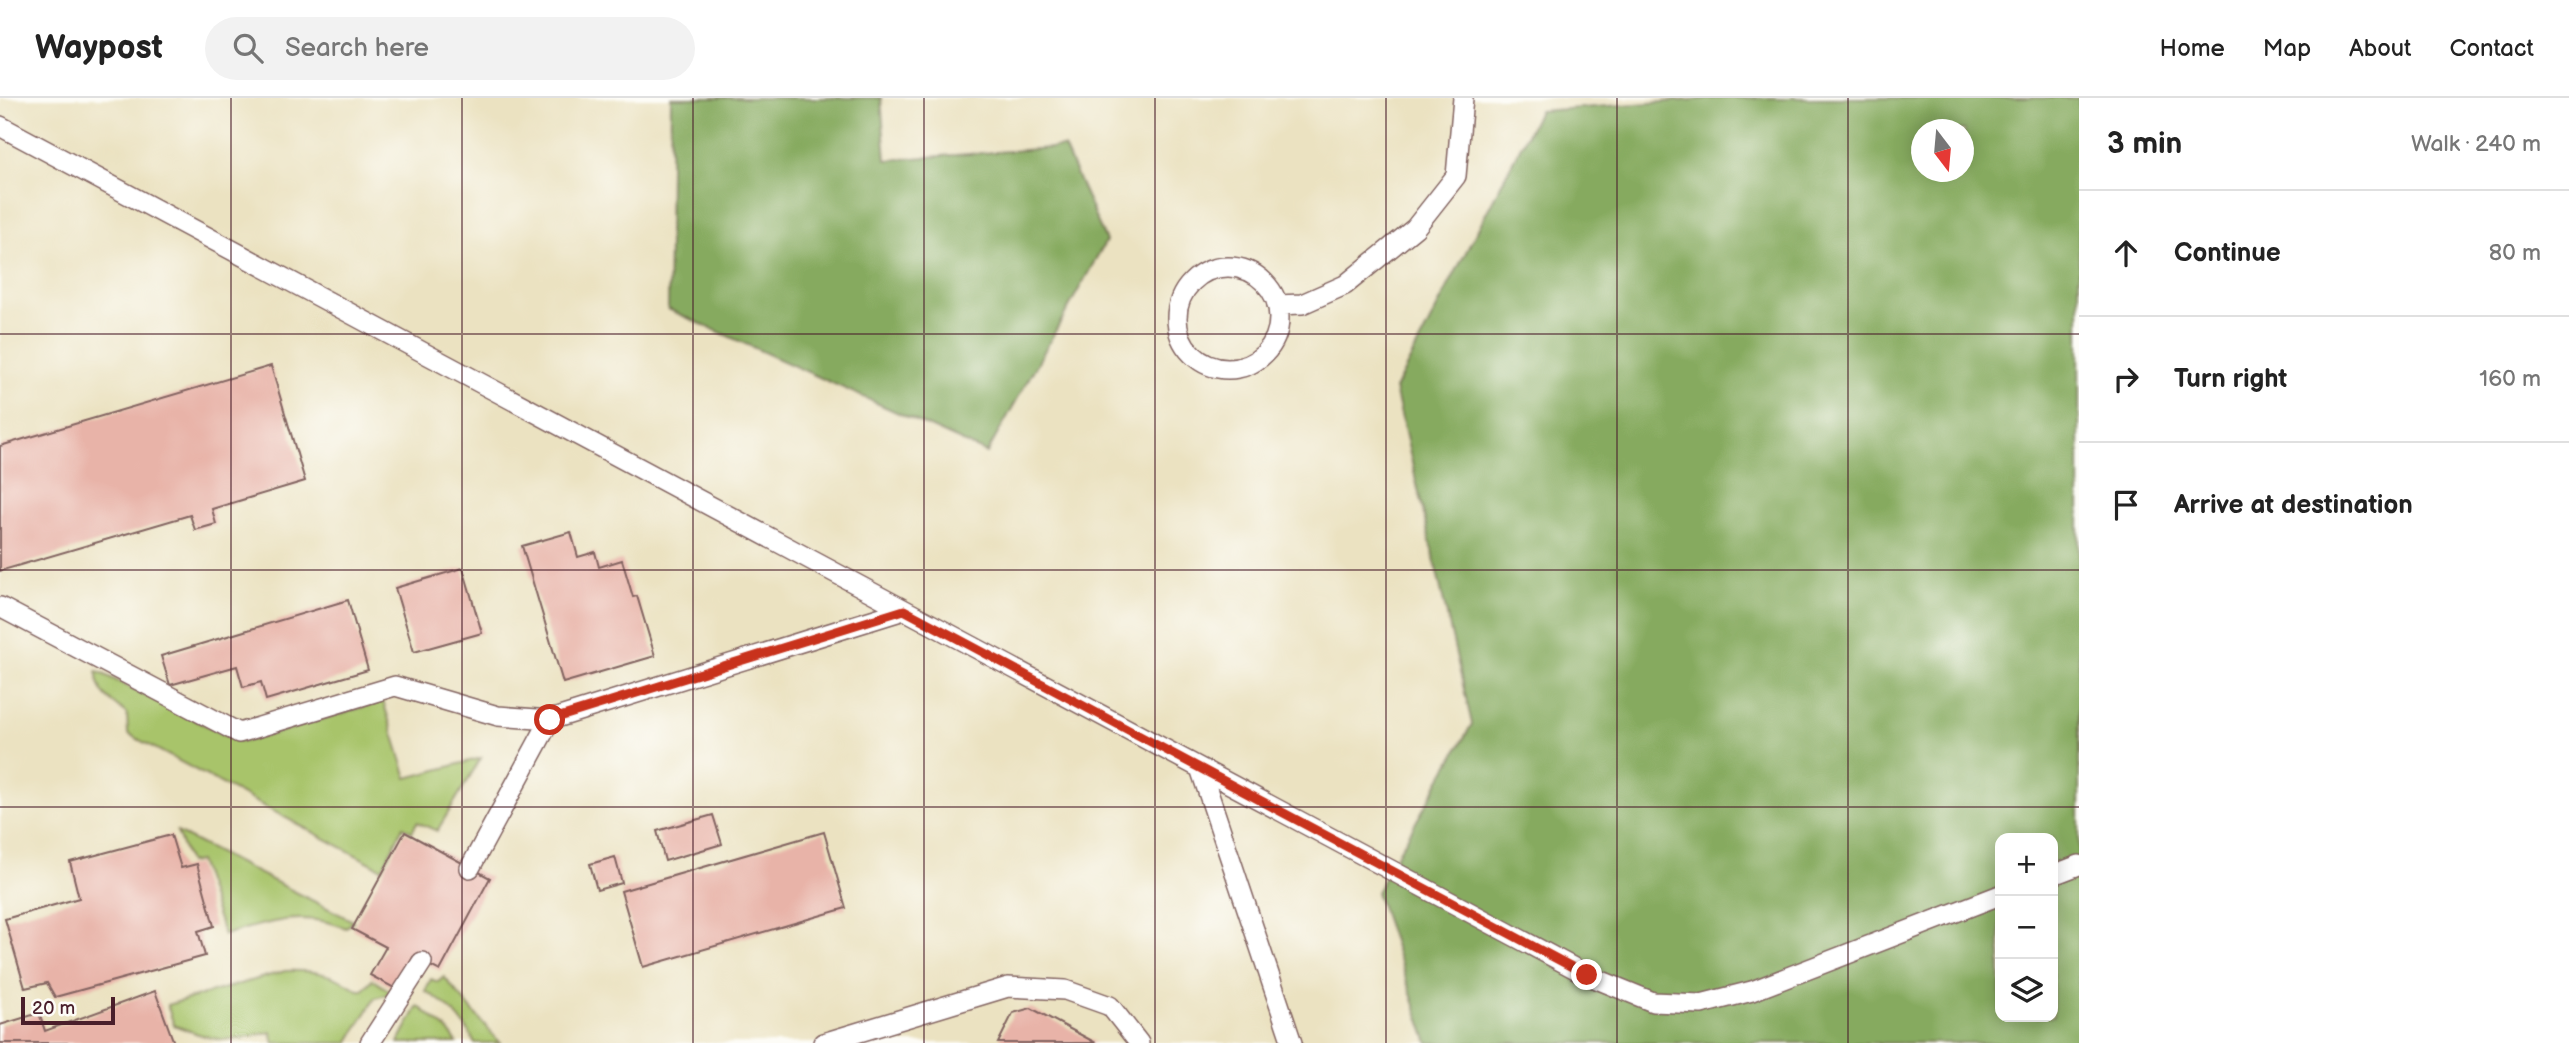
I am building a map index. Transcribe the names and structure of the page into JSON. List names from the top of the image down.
{
  "scale_bar": "20 m",
  "north": "bottom",
  "page": {
    "header": "Waypost",
    "search": "Search here",
    "nav": [
      "Home",
      "Map",
      "About",
      "Contact"
    ],
    "heading": ["3 min", "Walk · 240 m"],
    "list": [
      ["Continue", "80 m"],
      ["Turn right", "160 m"],
      "Arrive at destination"
    ],
    "map_buttons": ["+", "−"],
    "scale": "20 m"
  }
}
